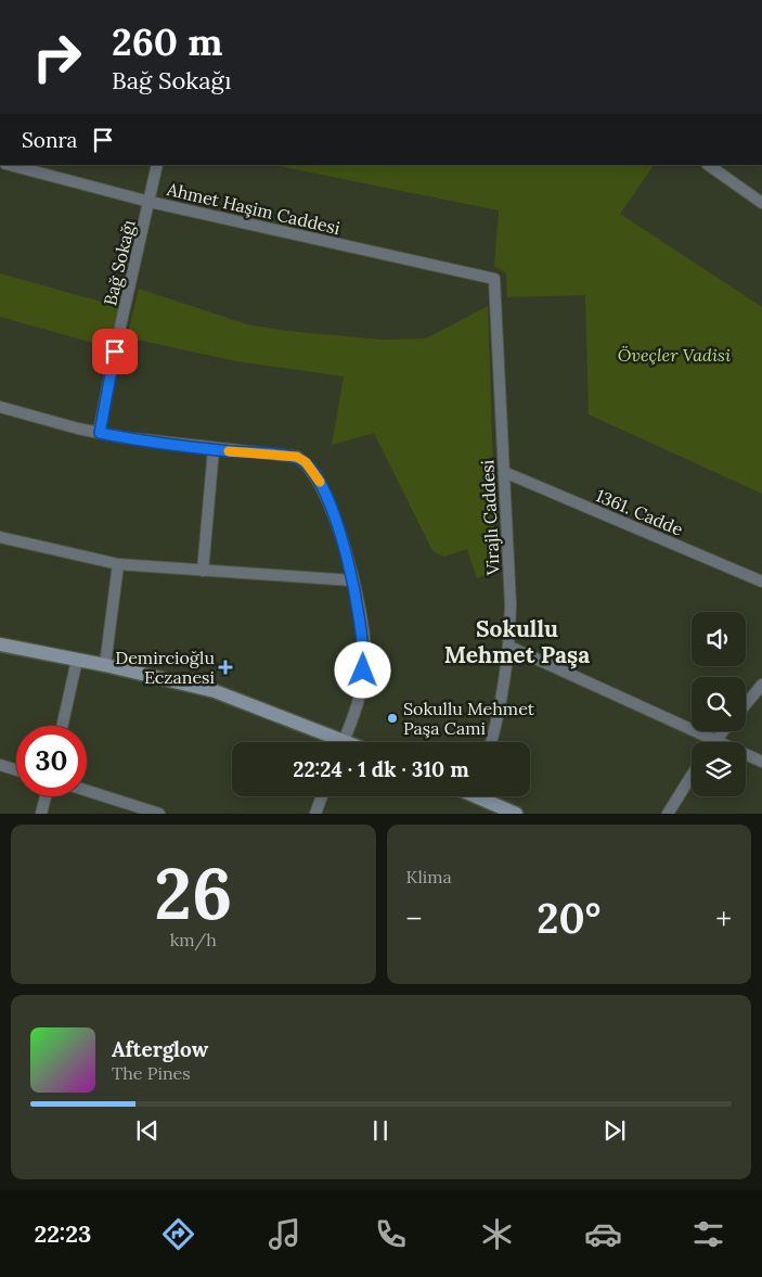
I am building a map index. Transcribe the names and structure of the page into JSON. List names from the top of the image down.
{
  "streets": {
    "street": [
      "Ahmet Haşim Caddesi",
      "Bağ Sokağı",
      "1361. Cadde",
      "Virajlı Caddesi"
    ]
  },
  "crossings": [
    ["Ahmet Haşim Caddesi", "Bağ Sokağı"],
    ["Ahmet Haşim Caddesi", "Virajlı Caddesi"],
    ["1361. Cadde", "Virajlı Caddesi"]
  ],
  "districts": ["Sokullu Mehmet Paşa"],
  "parks": ["Öveçler Vadisi"],
  "places": {
    "health": ["Demircioğlu Eczanesi"],
    "other": ["Sokullu Mehmet Paşa Cami"]
  },
  "page": {
    "turn": ["260 m", "Bağ Sokağı"],
    "then": "Sonra",
    "limit": "30",
    "trip": "22:24 · 1 dk · 310 m",
    "tile": [
      ["26", "km/h"],
      "Klima"
    ],
    "heat": ["−", "20°", "+"],
    "song": ["Afterglow", "The Pines"],
    "tabs": "22:23"
  }
}
